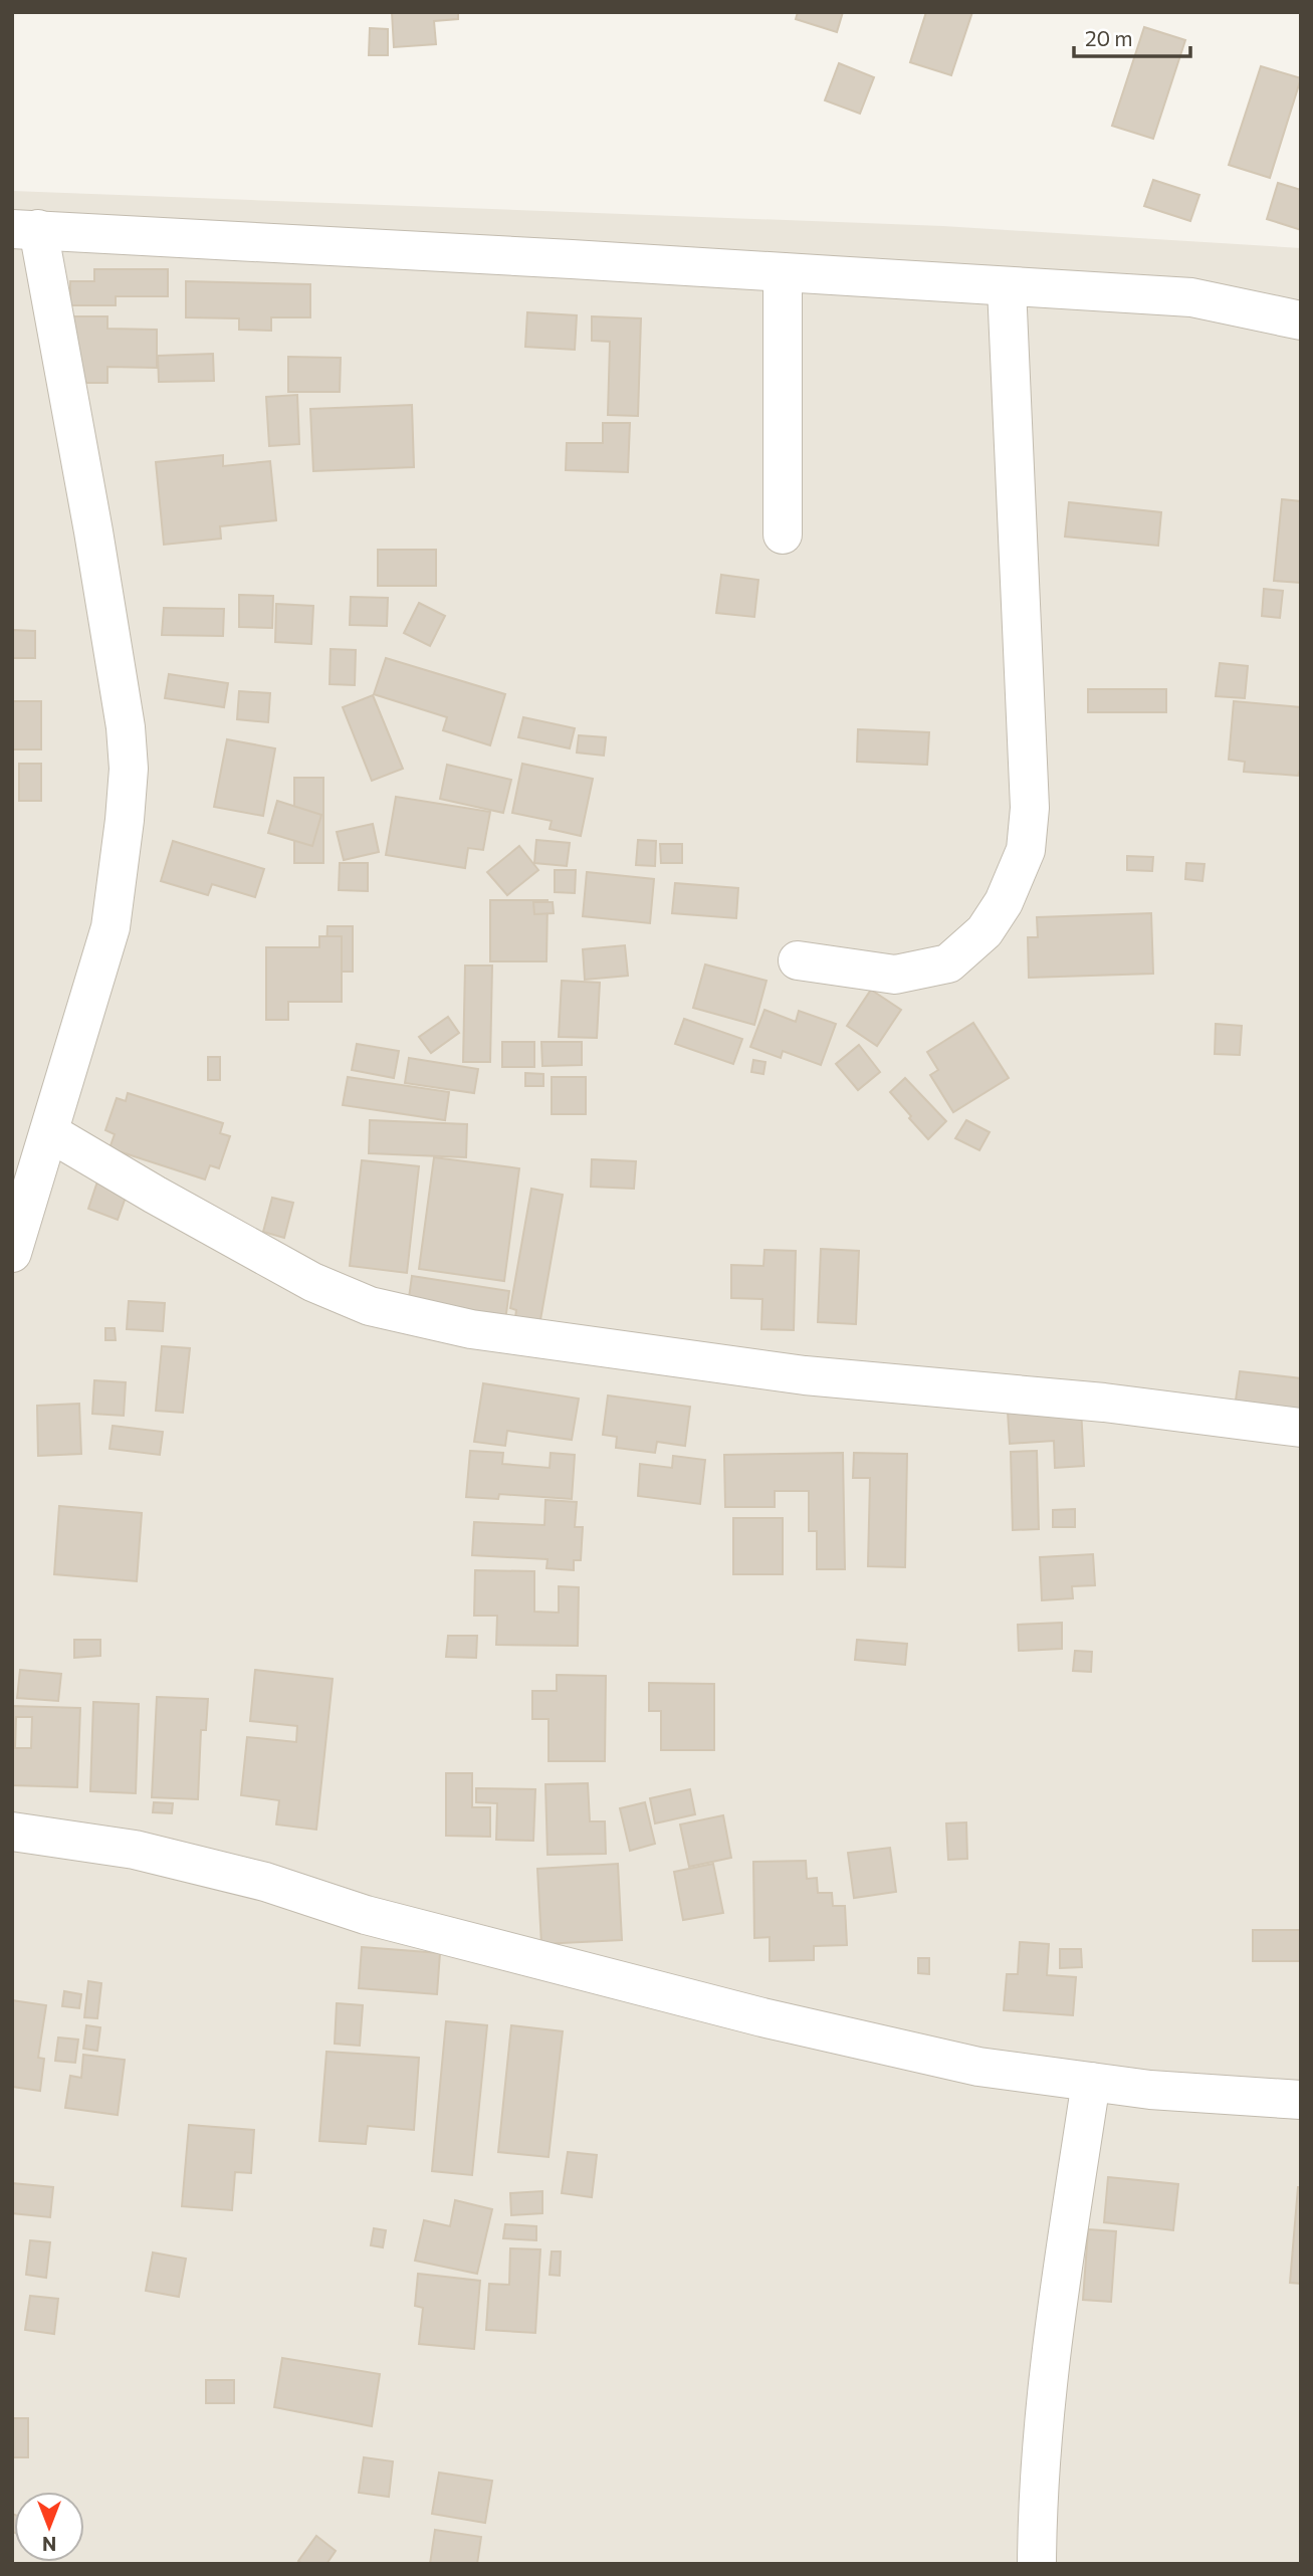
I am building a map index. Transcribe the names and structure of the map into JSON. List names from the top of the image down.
{
  "scale_bar": "20 m",
  "north": "bottom"
}
